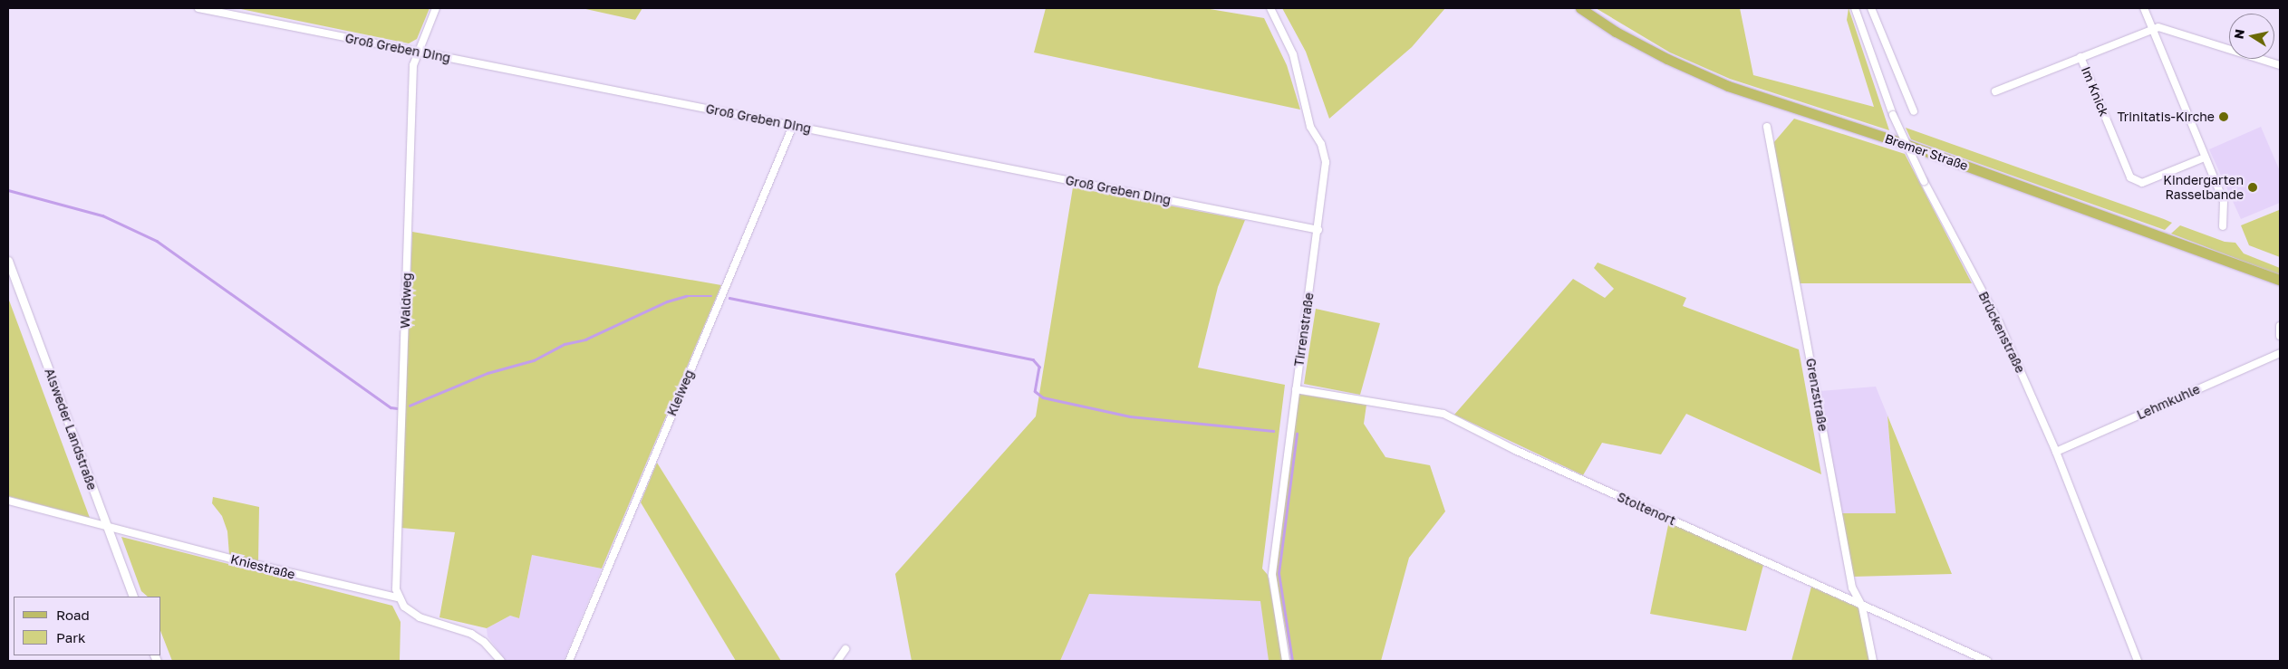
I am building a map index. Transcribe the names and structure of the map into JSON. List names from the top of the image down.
{
  "streets": {
    "main road": ["Bremer Straße"],
    "street": [
      "Groß Greben Ding",
      "Im Knick",
      "Waldweg",
      "Tirrenstraße",
      "Brückenstraße",
      "Kleiweg",
      "Grenzstraße",
      "Lehmkuhle",
      "Alsweder Landstraße",
      "Stoltenort",
      "Kniestraße"
    ]
  },
  "crossings": [
    ["Groß Greben Ding", "Waldweg"],
    ["Groß Greben Ding", "Tirrenstraße"],
    ["Groß Greben Ding", "Kleiweg"],
    ["Waldweg", "Kniestraße"],
    ["Tirrenstraße", "Stoltenort"],
    ["Brückenstraße", "Lehmkuhle"],
    ["Grenzstraße", "Stoltenort"],
    ["Alsweder Landstraße", "Kniestraße"]
  ],
  "places": ["Trinitatis-Kirche", "Kindergarten Rasselbande"],
  "legend": ["Road", "Park"],
  "north": "left"
}
